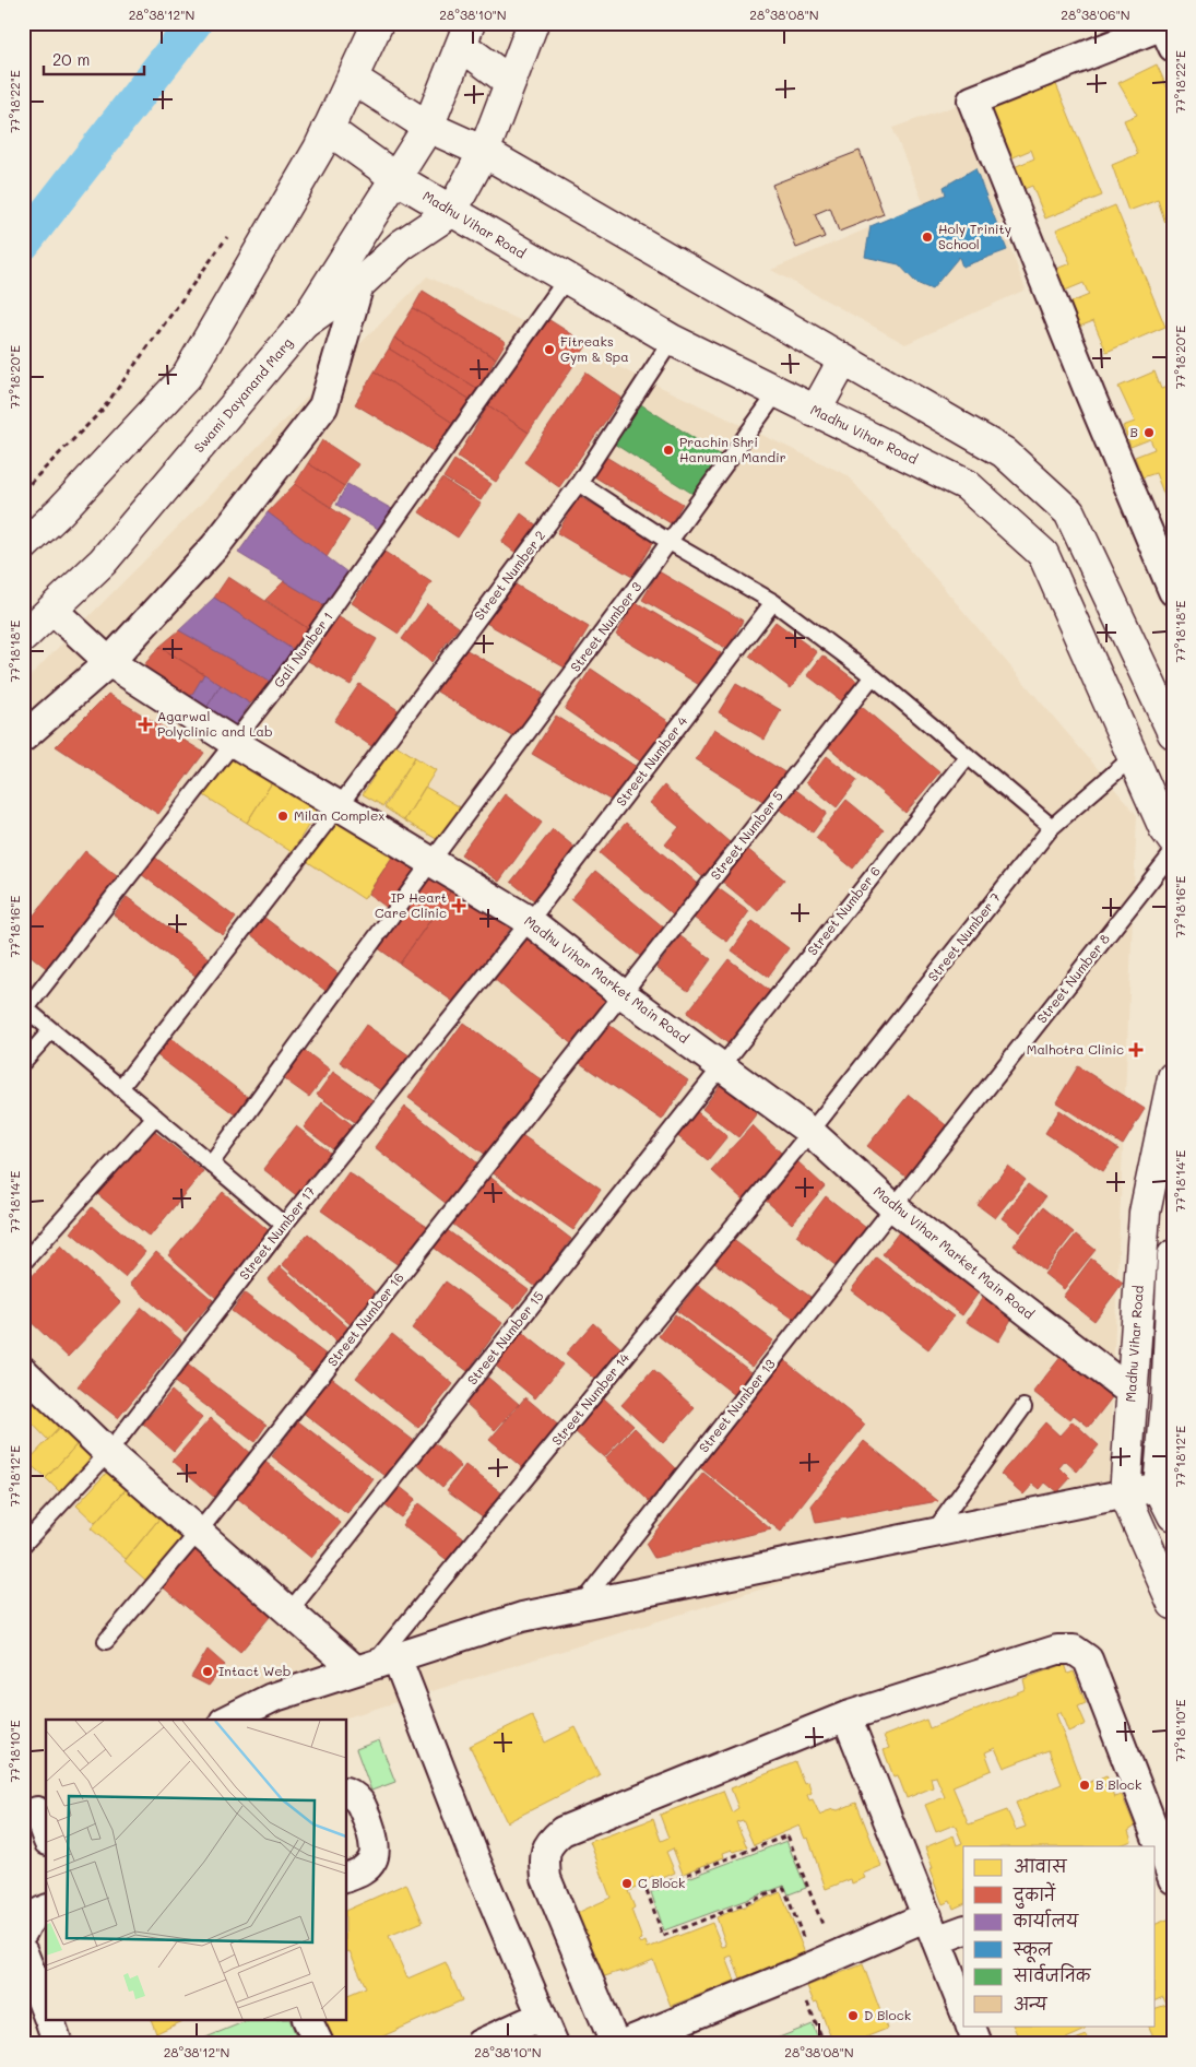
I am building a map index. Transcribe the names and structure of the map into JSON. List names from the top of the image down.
{
  "streets": {
    "street": ["Madhu Vihar Road", "Swami Dayanand Marg", "Madhu Vihar Market Main Road"],
    "lane": [
      "Street Number 2",
      "Street Number 3",
      "Gali Number 1",
      "Street Number 4",
      "Street Number 5",
      "Street Number 6",
      "Street Number 7",
      "Street Number 8",
      "Street Number 17",
      "Street Number 16",
      "Street Number 15",
      "Street Number 14",
      "Street Number 13"
    ]
  },
  "crossings": [
    ["Madhu Vihar Road", "Swami Dayanand Marg"],
    ["Madhu Vihar Road", "Street Number 2"],
    ["Madhu Vihar Road", "Street Number 3"],
    ["Madhu Vihar Road", "Gali Number 1"],
    ["Madhu Vihar Road", "Street Number 7"],
    ["Madhu Vihar Road", "Street Number 8"],
    ["Madhu Vihar Road", "Madhu Vihar Market Main Road"],
    ["Swami Dayanand Marg", "Madhu Vihar Market Main Road"],
    ["Street Number 2", "Madhu Vihar Market Main Road"],
    ["Street Number 3", "Madhu Vihar Market Main Road"],
    ["Gali Number 1", "Madhu Vihar Market Main Road"],
    ["Street Number 4", "Madhu Vihar Market Main Road"],
    ["Street Number 4", "Street Number 17"],
    ["Street Number 5", "Madhu Vihar Market Main Road"],
    ["Street Number 5", "Street Number 16"],
    ["Street Number 6", "Madhu Vihar Market Main Road"],
    ["Street Number 6", "Street Number 15"],
    ["Street Number 7", "Madhu Vihar Market Main Road"],
    ["Street Number 7", "Street Number 14"],
    ["Street Number 8", "Madhu Vihar Market Main Road"],
    ["Street Number 8", "Street Number 13"],
    ["Madhu Vihar Market Main Road", "Street Number 17"],
    ["Madhu Vihar Market Main Road", "Street Number 16"],
    ["Madhu Vihar Market Main Road", "Street Number 15"],
    ["Madhu Vihar Market Main Road", "Street Number 14"],
    ["Madhu Vihar Market Main Road", "Street Number 13"]
  ],
  "places": {
    "other": [
      "Holy Trinity School",
      "Fitreaks Gym & Spa",
      "B",
      "Prachin Shri Hanuman Mandir",
      "Milan Complex",
      "Intact Web",
      "B Block",
      "C Block",
      "D Block"
    ],
    "health": ["Agarwal Polyclinic and Lab", "IP Heart Care Clinic", "Malhotra Clinic"]
  },
  "legend": [
    "आवास",
    "दुकानें",
    "कार्यालय",
    "स्कूल",
    "सार्वजनिक",
    "अन्य"
  ],
  "scale_bar": "20 m",
  "coordinates": [
    "28°38'12\"N",
    "28°38'10\"N",
    "28°38'08\"N",
    "28°38'06\"N",
    "77°18'22\"E",
    "77°18'20\"E",
    "77°18'18\"E",
    "77°18'16\"E",
    "77°18'14\"E",
    "77°18'12\"E",
    "77°18'10\"E"
  ]
}
